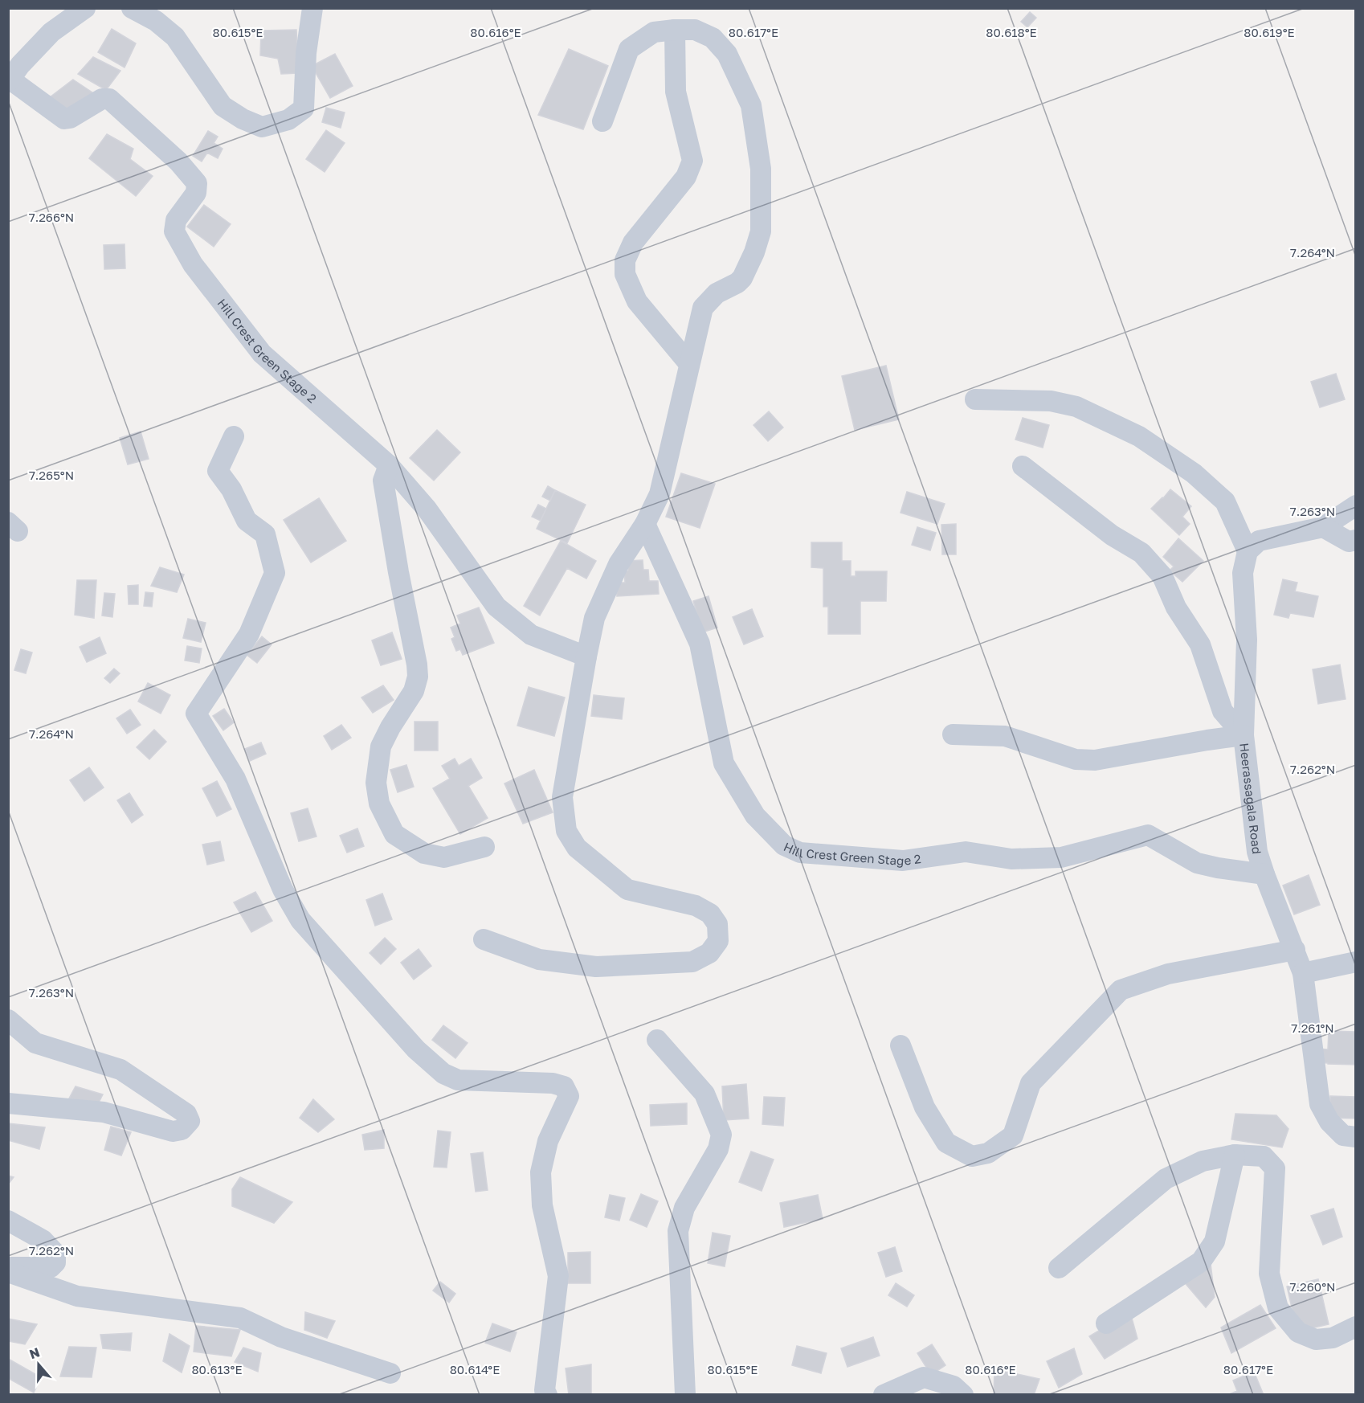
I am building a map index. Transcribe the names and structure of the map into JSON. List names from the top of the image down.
{
  "streets": {
    "street": ["Hill Crest Green Stage 2", "Heerassagala Road"]
  },
  "crossings": [
    ["Hill Crest Green Stage 2", "Heerassagala Road"]
  ],
  "north": "top",
  "coordinates": [
    "80.615°E",
    "80.616°E",
    "80.617°E",
    "80.618°E",
    "80.619°E",
    "7.266°N",
    "7.264°N",
    "7.265°N",
    "7.263°N",
    "7.262°N",
    "7.261°N",
    "7.260°N",
    "80.613°E",
    "80.614°E"
  ]
}
